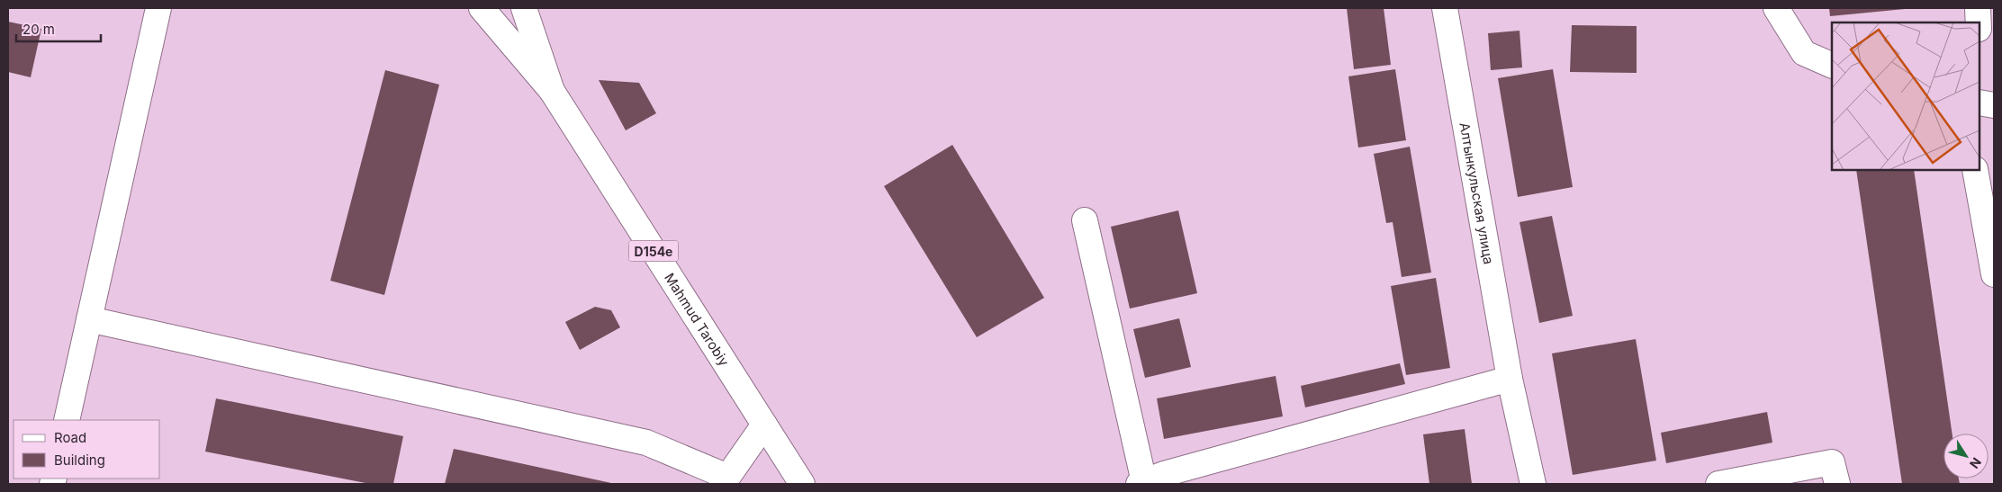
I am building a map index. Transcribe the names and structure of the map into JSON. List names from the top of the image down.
{
  "streets": {
    "street": ["Алтынкульская улица", "D154e", "Mahmud Tarobiy"]
  },
  "legend": ["Road", "Building"],
  "scale_bar": "20 m",
  "north": "bottom right"
}
